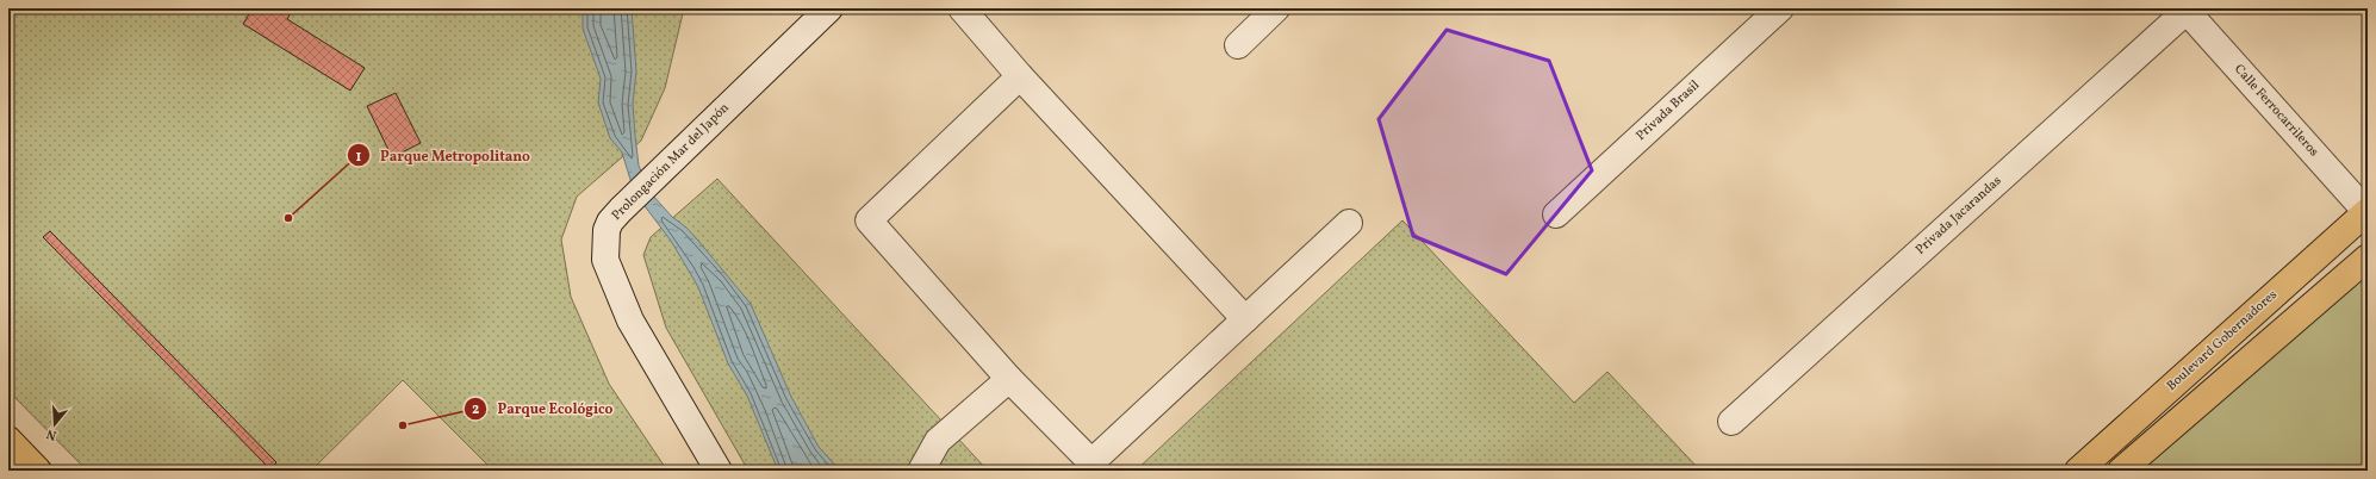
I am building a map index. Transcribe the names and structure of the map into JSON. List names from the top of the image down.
{
  "streets": {
    "main road": ["Boulevard Gobernadores"],
    "street": [
      "Privada Brasil",
      "Calle Ferrocarrileros",
      "Prolongación Mar del Japón",
      "Privada Jacarandas"
    ]
  },
  "crossings": [
    ["Calle Ferrocarrileros", "Privada Jacarandas"],
    ["Calle Ferrocarrileros", "Boulevard Gobernadores"]
  ],
  "places": ["Parque Metropolitano", "Parque Ecológico"],
  "north": "bottom"
}
